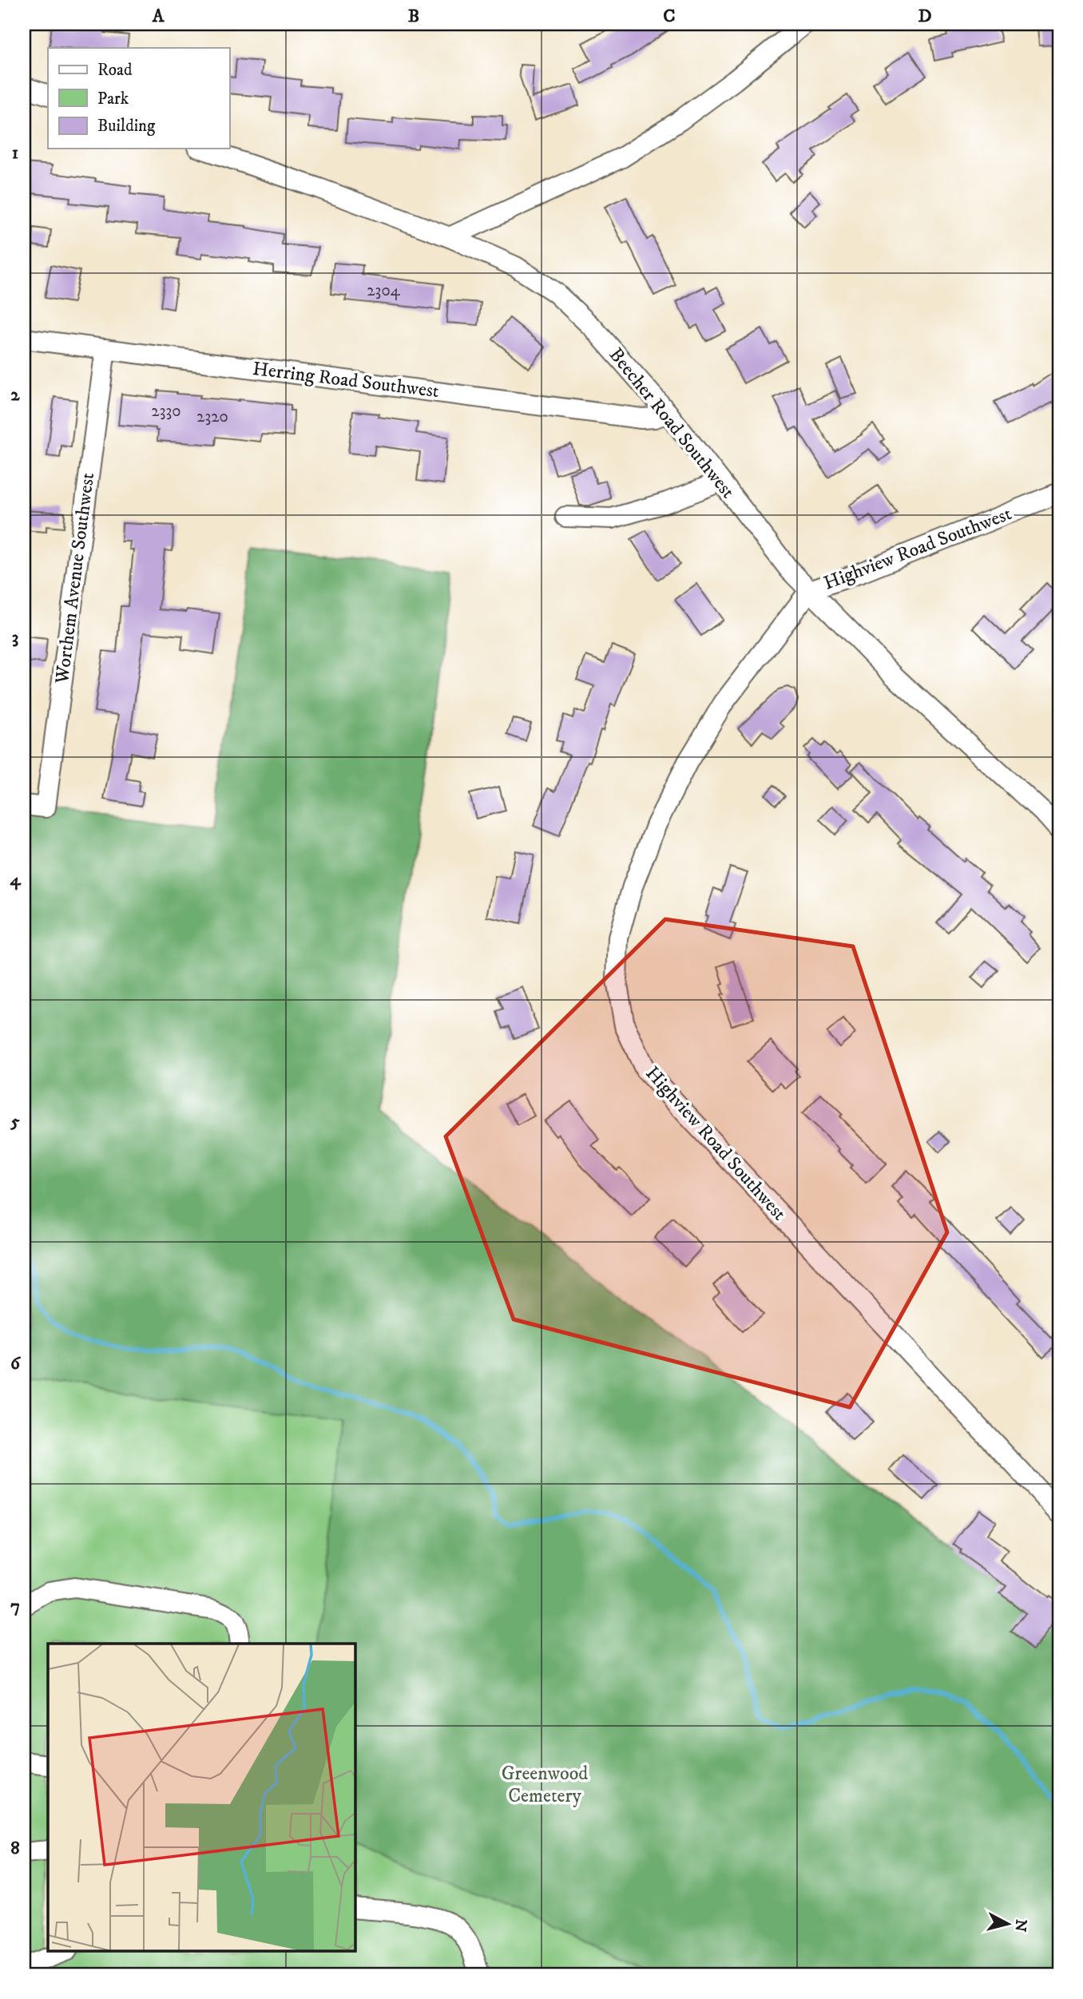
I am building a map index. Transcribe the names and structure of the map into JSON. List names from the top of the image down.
{
  "streets": {
    "street": [
      "Herring Road Southwest",
      "Beecher Road Southwest",
      "Highview Road Southwest",
      "Worthem Avenue Southwest"
    ]
  },
  "crossings": [
    ["Herring Road Southwest", "Beecher Road Southwest"],
    ["Herring Road Southwest", "Worthem Avenue Southwest"],
    ["Beecher Road Southwest", "Highview Road Southwest"]
  ],
  "parks": ["Greenwood Cemetery"],
  "house_numbers": ["2304", "2330", "2320"],
  "legend": ["Road", "Park", "Building"],
  "north": "right",
  "grid": {
    "columns": [
      "A",
      "B",
      "C",
      "D"
    ],
    "rows": [
      "1",
      "2",
      "3",
      "4",
      "5",
      "6",
      "7",
      "8"
    ]
  }
}
